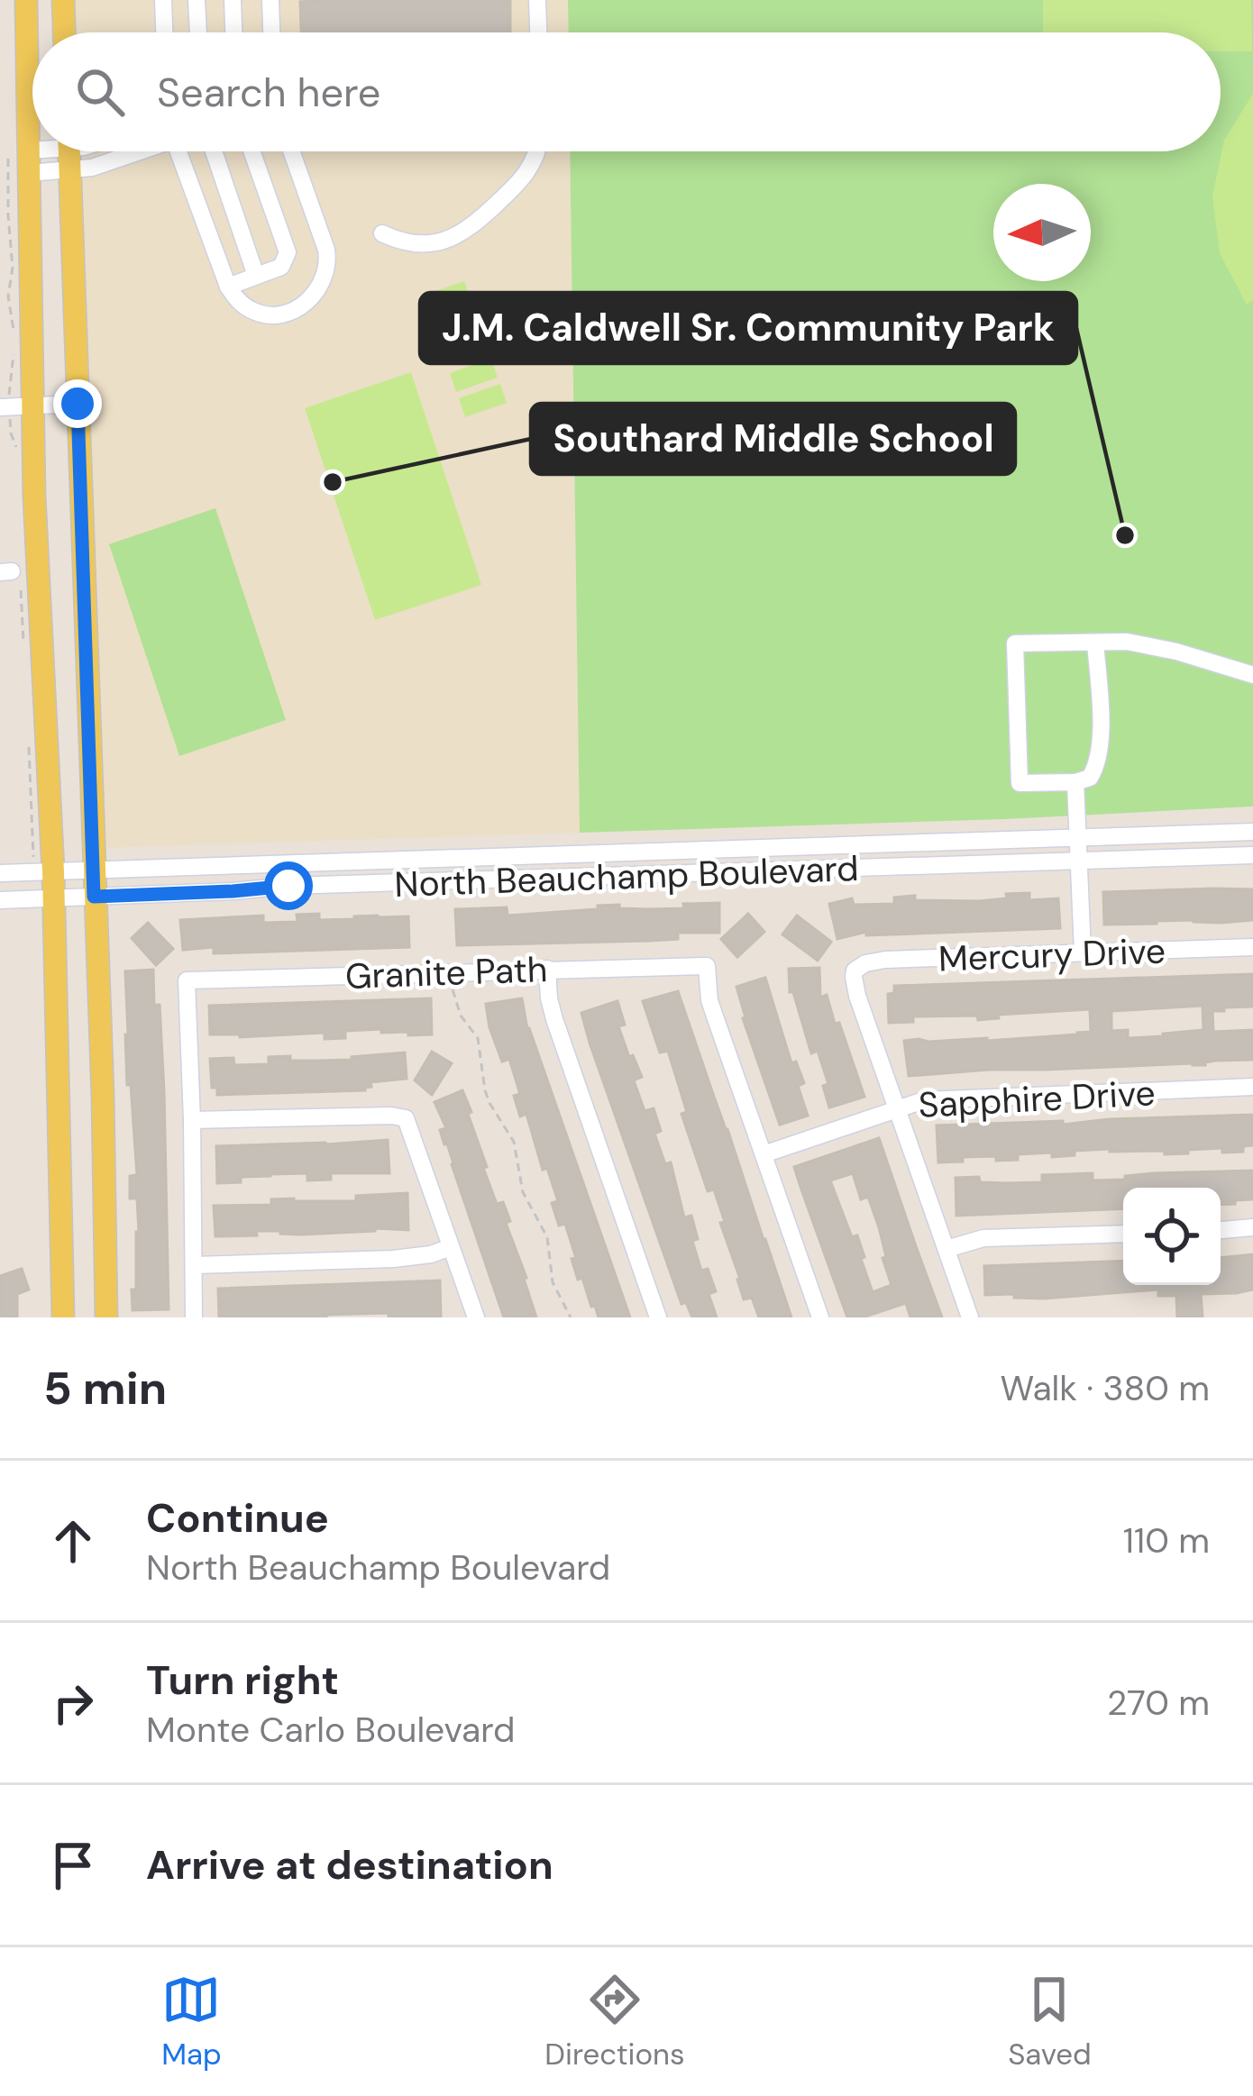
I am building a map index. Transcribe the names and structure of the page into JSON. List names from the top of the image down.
{
  "streets": {
    "street": [
      "North Beauchamp Boulevard",
      "Mercury Drive",
      "Granite Path",
      "Sapphire Drive"
    ]
  },
  "crossings": [
    ["Mercury Drive", "Sapphire Drive"],
    ["Granite Path", "Sapphire Drive"]
  ],
  "places": ["Southard Middle School", "J.M. Caldwell Sr. Community Park"],
  "north": "left",
  "page": {
    "search": "Search here",
    "heading": ["5 min", "Walk · 380 m"],
    "list": [
      ["Continue", "North Beauchamp Boulevard", "110 m"],
      ["Turn right", "Monte Carlo Boulevard", "270 m"],
      "Arrive at destination"
    ],
    "nav": ["Map", "Directions", "Saved"]
  }
}
